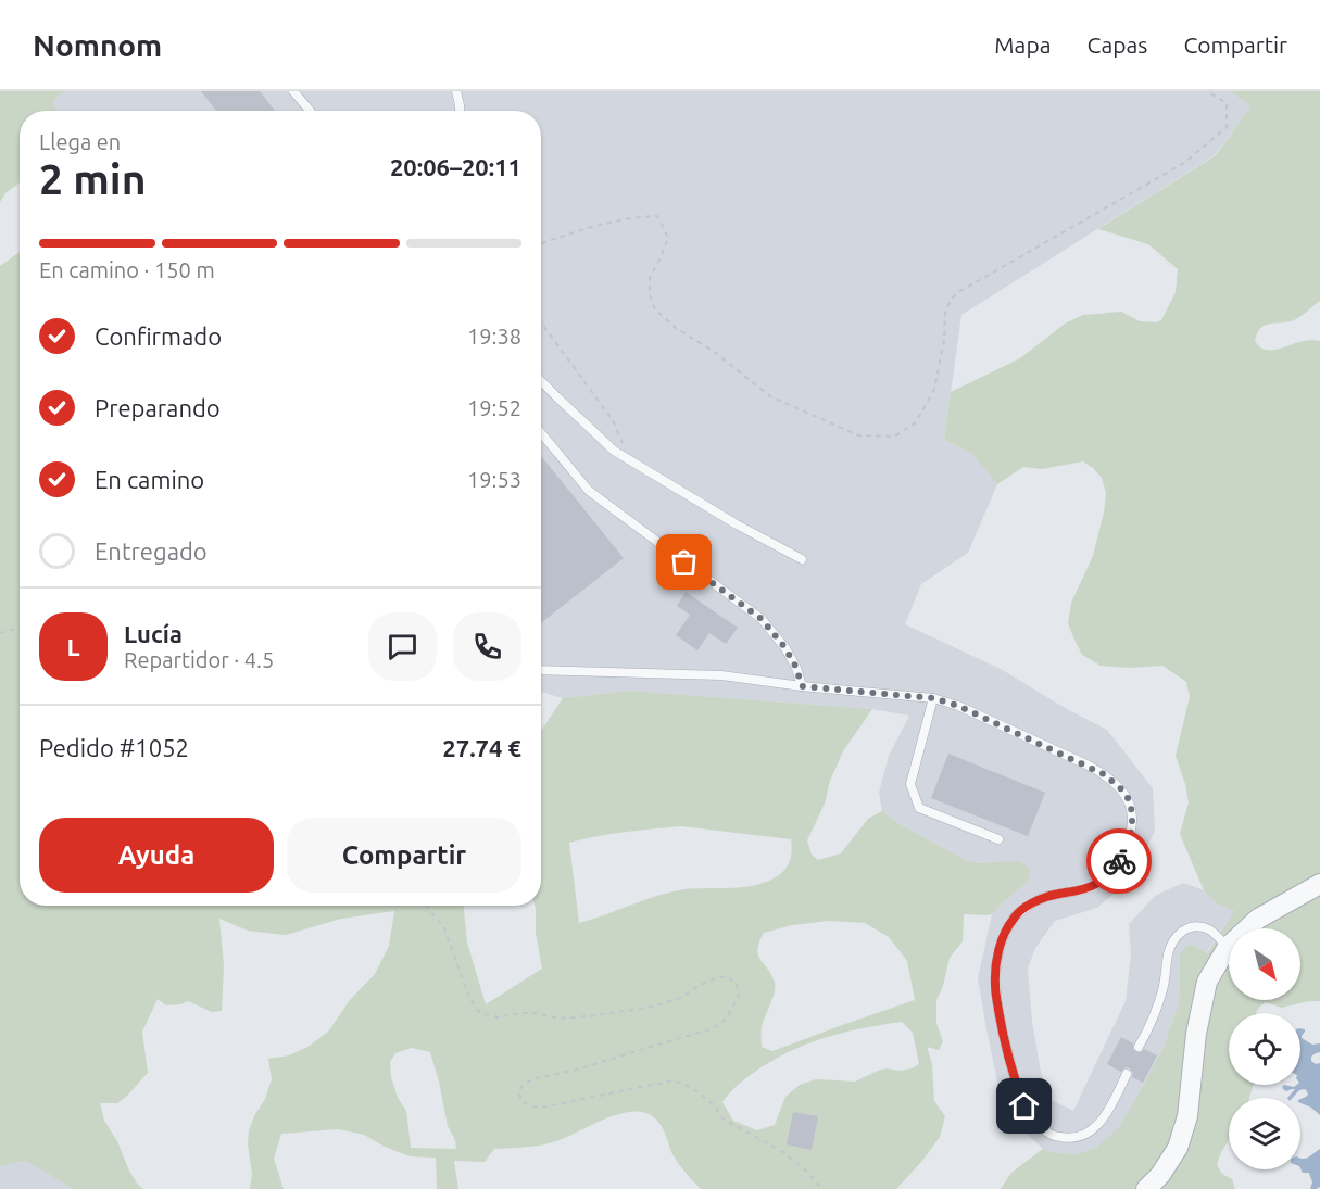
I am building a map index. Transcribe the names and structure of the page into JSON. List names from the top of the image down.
{
  "north": "bottom right",
  "page": {
    "header": "Nomnom",
    "nav": ["Mapa", "Capas", "Compartir"],
    "heading": ["2 min", "Llega en", "20:06–20:11"],
    "panel": [
      "Lucía",
      "Repartidor · 4.5",
      "Pedido #1052",
      "27.74 €"
    ],
    "bar": "En camino · 150 m",
    "list": [
      ["Confirmado", "19:38"],
      ["Preparando", "19:52"],
      ["En camino", "19:53"],
      "Entregado"
    ],
    "round": "L",
    "buttons": ["Ayuda", "Compartir"]
  }
}
